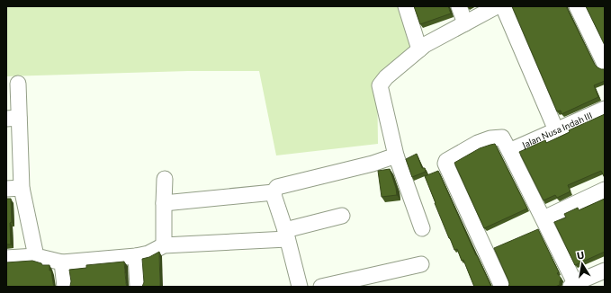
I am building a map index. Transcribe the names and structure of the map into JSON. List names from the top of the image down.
{
  "streets": {
    "street": ["Jalan Nusa Indah III"]
  },
  "north": "top"
}
